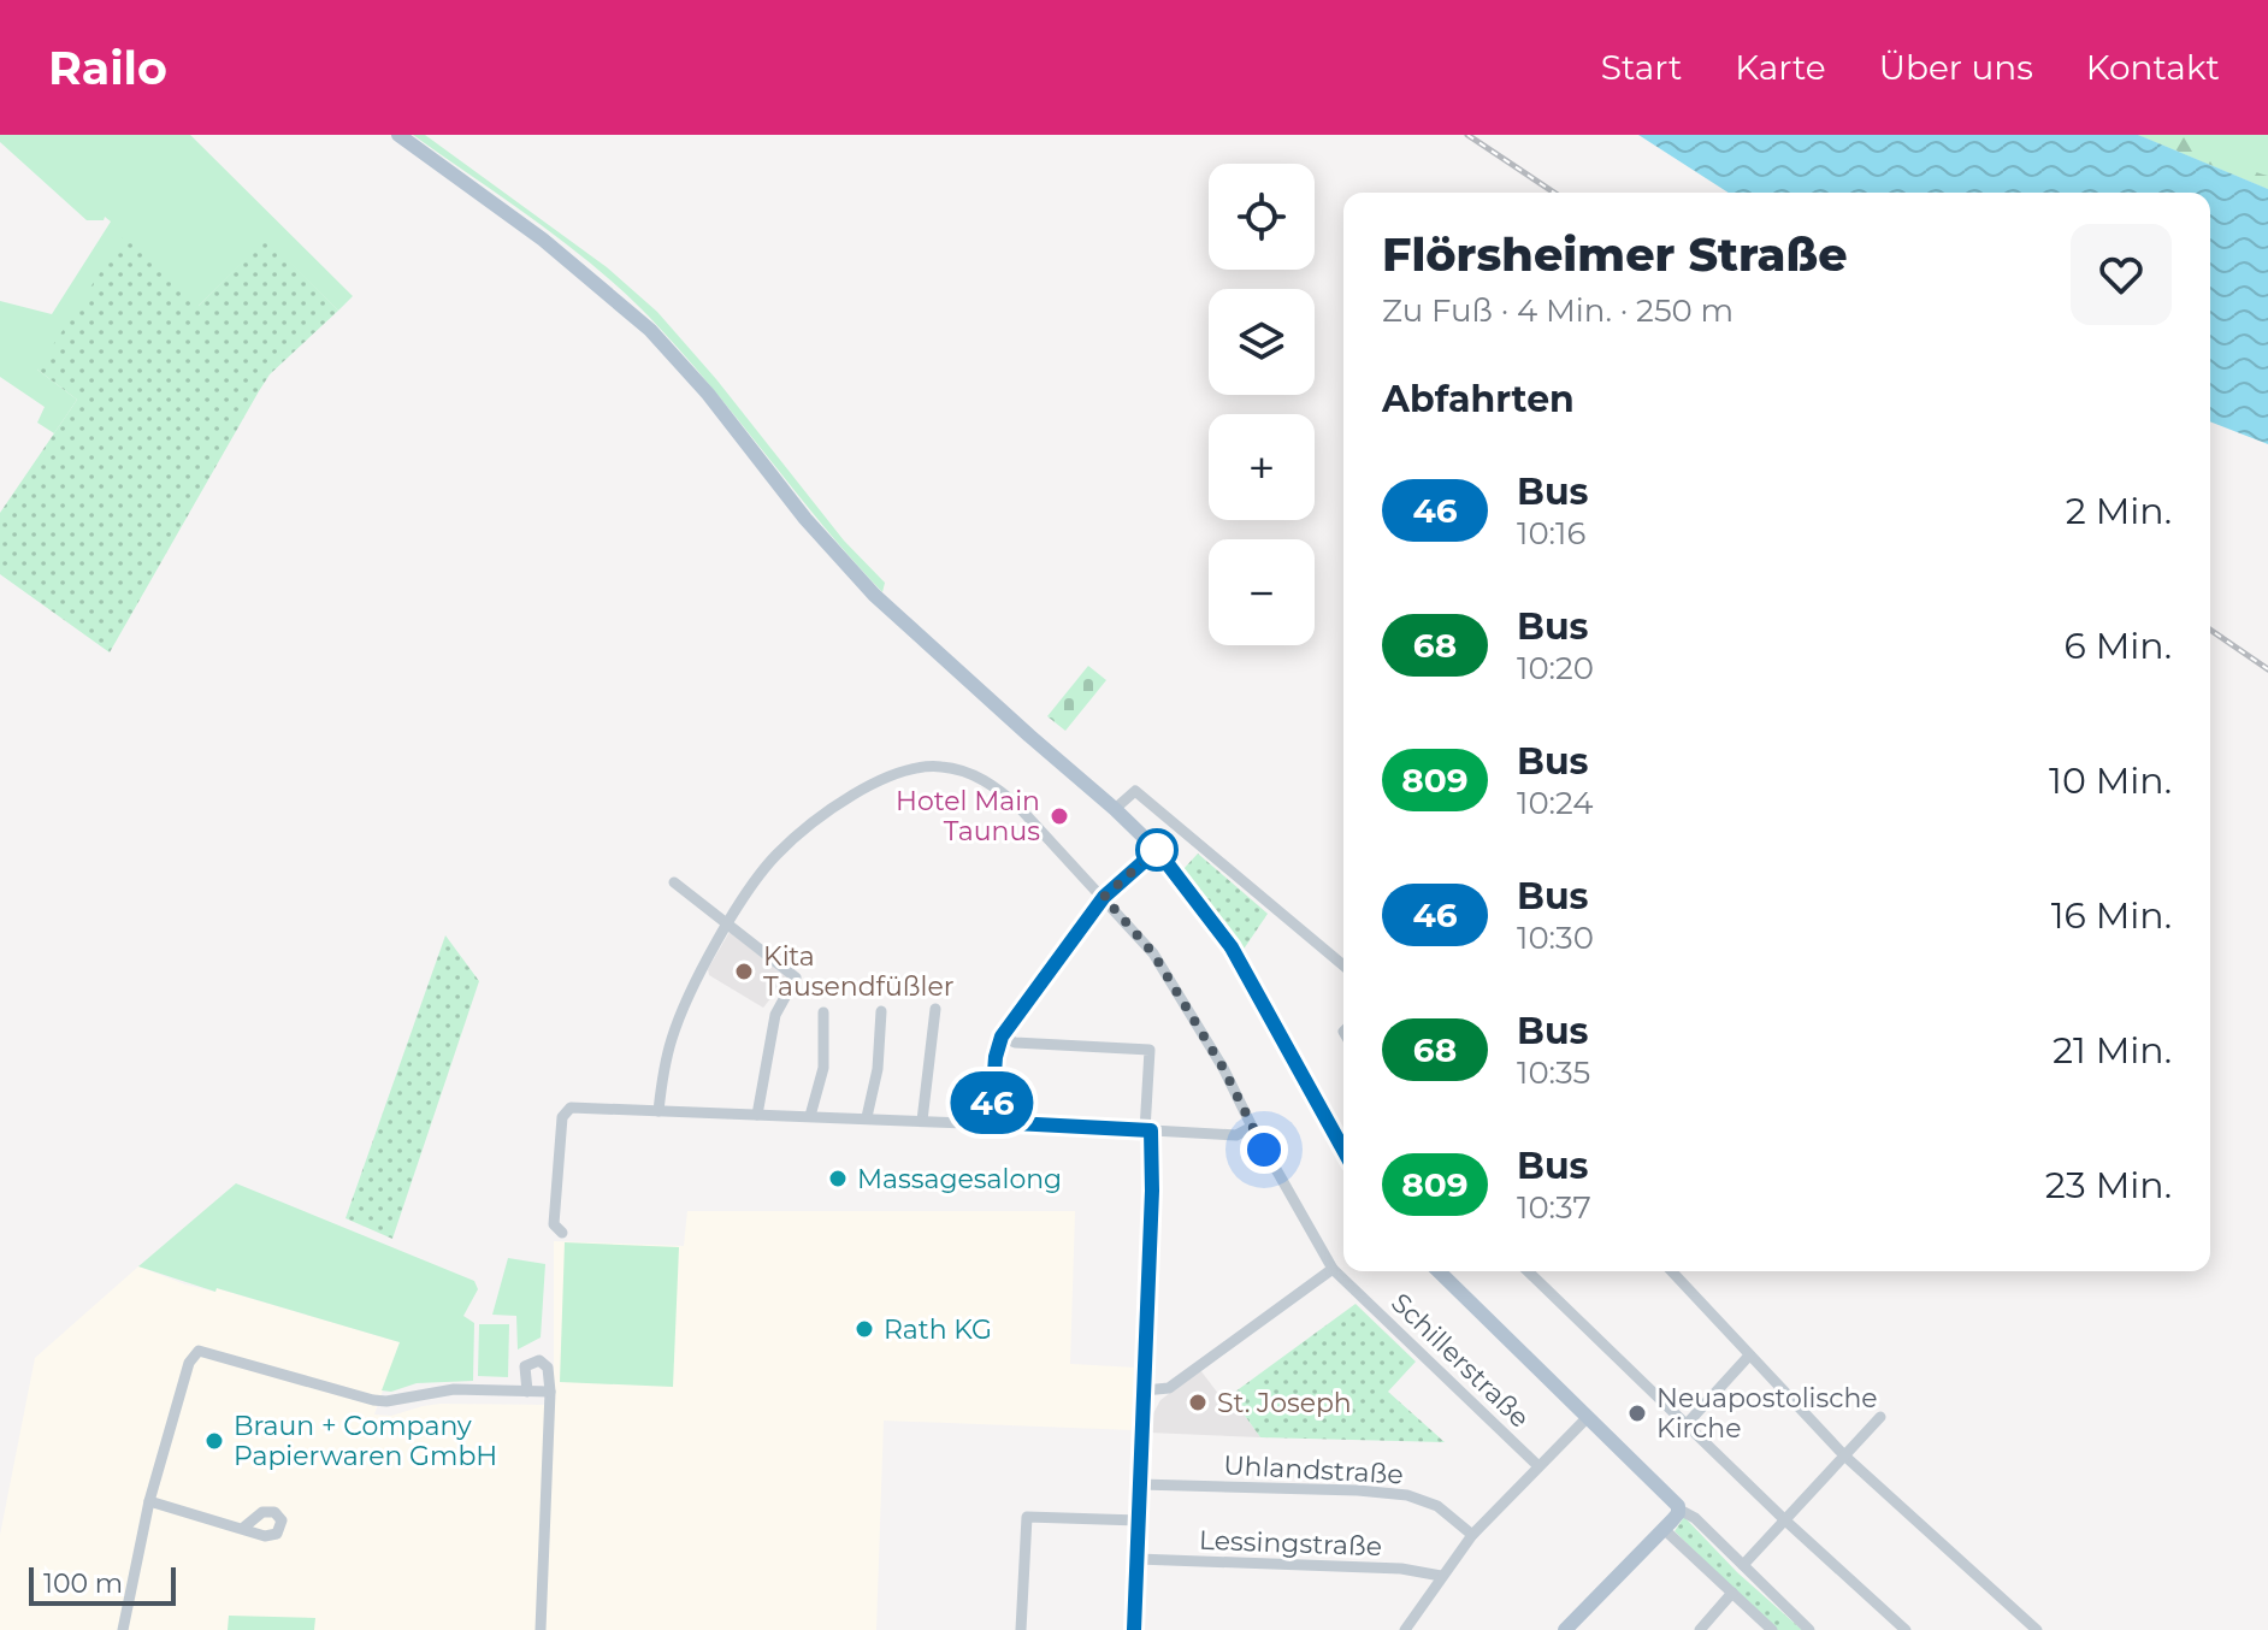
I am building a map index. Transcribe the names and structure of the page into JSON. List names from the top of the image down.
{
  "streets": {
    "street": ["Schillerstraße", "Uhlandstraße", "Lessingstraße"]
  },
  "places": [
    "Hotel Main Taunus",
    "Kita Tausendfüßler",
    "Massagesalong",
    "Rath KG",
    "St. Joseph",
    "Neuapostolische Kirche",
    "Braun + Company Papierwaren GmbH"
  ],
  "lines": ["bus line 46"],
  "scale_bar": "100 m",
  "page": {
    "header": "Railo",
    "nav": [
      "Start",
      "Karte",
      "Über uns",
      "Kontakt"
    ],
    "on_map": "46",
    "map_buttons": ["+", "−"],
    "heading": [
      ["Flörsheimer Straße", "Zu Fuß · 4 Min. · 250 m"],
      "Abfahrten"
    ],
    "list": [
      {
        "mark": "46",
        "name": "Bus",
        "note": "10:16",
        "value": "2 Min."
      },
      {
        "mark": "68",
        "name": "Bus",
        "note": "10:20",
        "value": "6 Min."
      },
      {
        "mark": "809",
        "name": "Bus",
        "note": "10:24",
        "value": "10 Min."
      },
      {
        "mark": "46",
        "name": "Bus",
        "note": "10:30",
        "value": "16 Min."
      },
      {
        "mark": "68",
        "name": "Bus",
        "note": "10:35",
        "value": "21 Min."
      },
      {
        "mark": "809",
        "name": "Bus",
        "note": "10:37",
        "value": "23 Min."
      }
    ],
    "scale": "100 m"
  }
}
